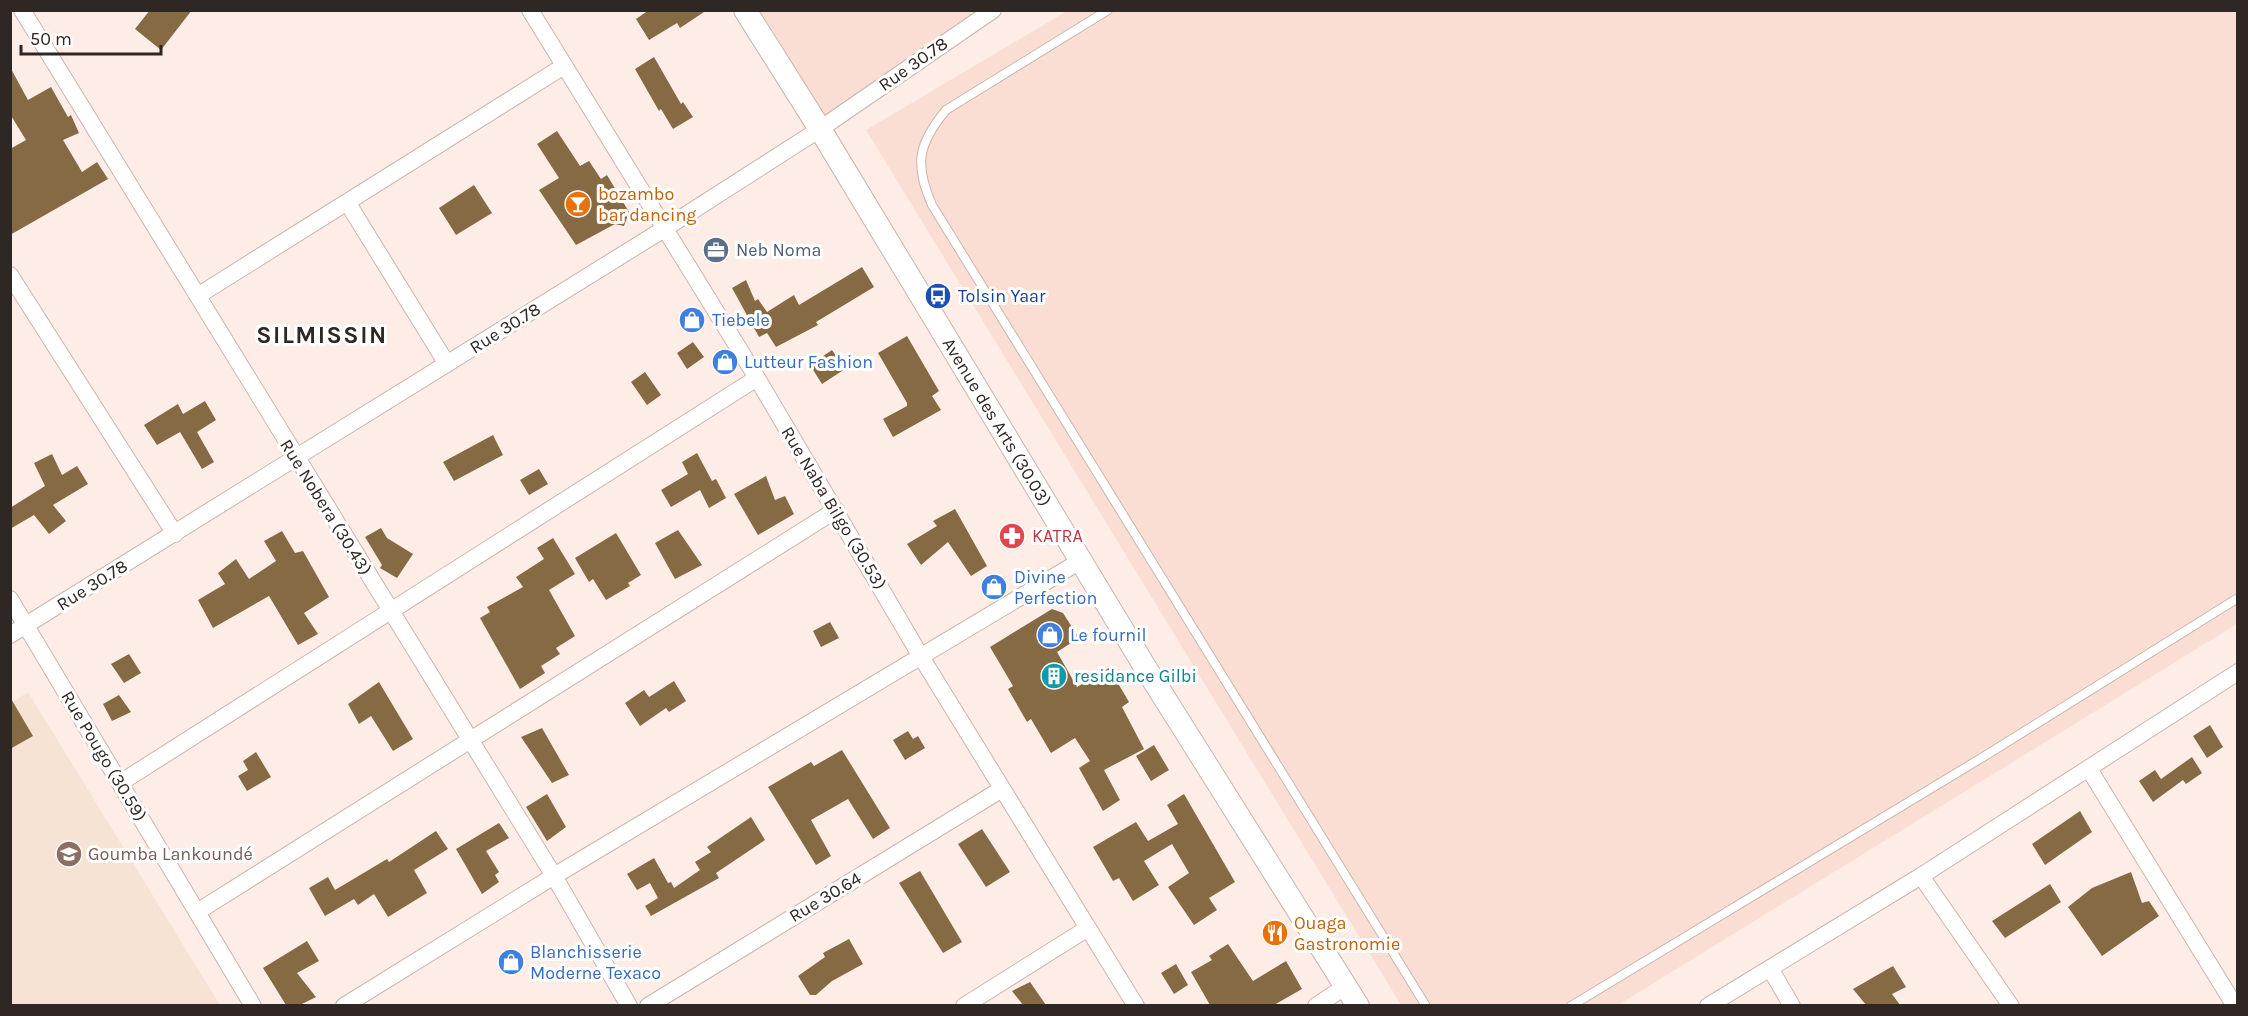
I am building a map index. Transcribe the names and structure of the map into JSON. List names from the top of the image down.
{
  "streets": {
    "street": [
      "Rue 30.78",
      "Avenue des Arts (30.03)",
      "Rue Nobera (30.43)",
      "Rue Naba Bilgo (30.53)",
      "Rue Pougo (30.59)",
      "Rue 30.64"
    ]
  },
  "crossings": [
    ["Rue 30.78", "Avenue des Arts (30.03)"],
    ["Rue 30.78", "Rue Nobera (30.43)"],
    ["Rue 30.78", "Rue Naba Bilgo (30.53)"],
    ["Rue 30.78", "Rue Pougo (30.59)"],
    ["Rue Naba Bilgo (30.53)", "Rue 30.64"]
  ],
  "districts": ["SILMISSIN"],
  "places": {
    "bar": ["bozambo bar dancing"],
    "office": ["Neb Noma"],
    "bus stop": ["Tolsin Yaar"],
    "shop": [
      "Tiebele",
      "Lutteur Fashion",
      "Divine Perfection",
      "Le fournil",
      "Blanchisserie Moderne Texaco"
    ],
    "pharmacy": ["KATRA"],
    "building": ["residance Gilbi"],
    "school or university": ["Goumba Lankoundé"],
    "restaurant": ["Ouaga Gastronomie"]
  },
  "scale_bar": "50 m"
}
